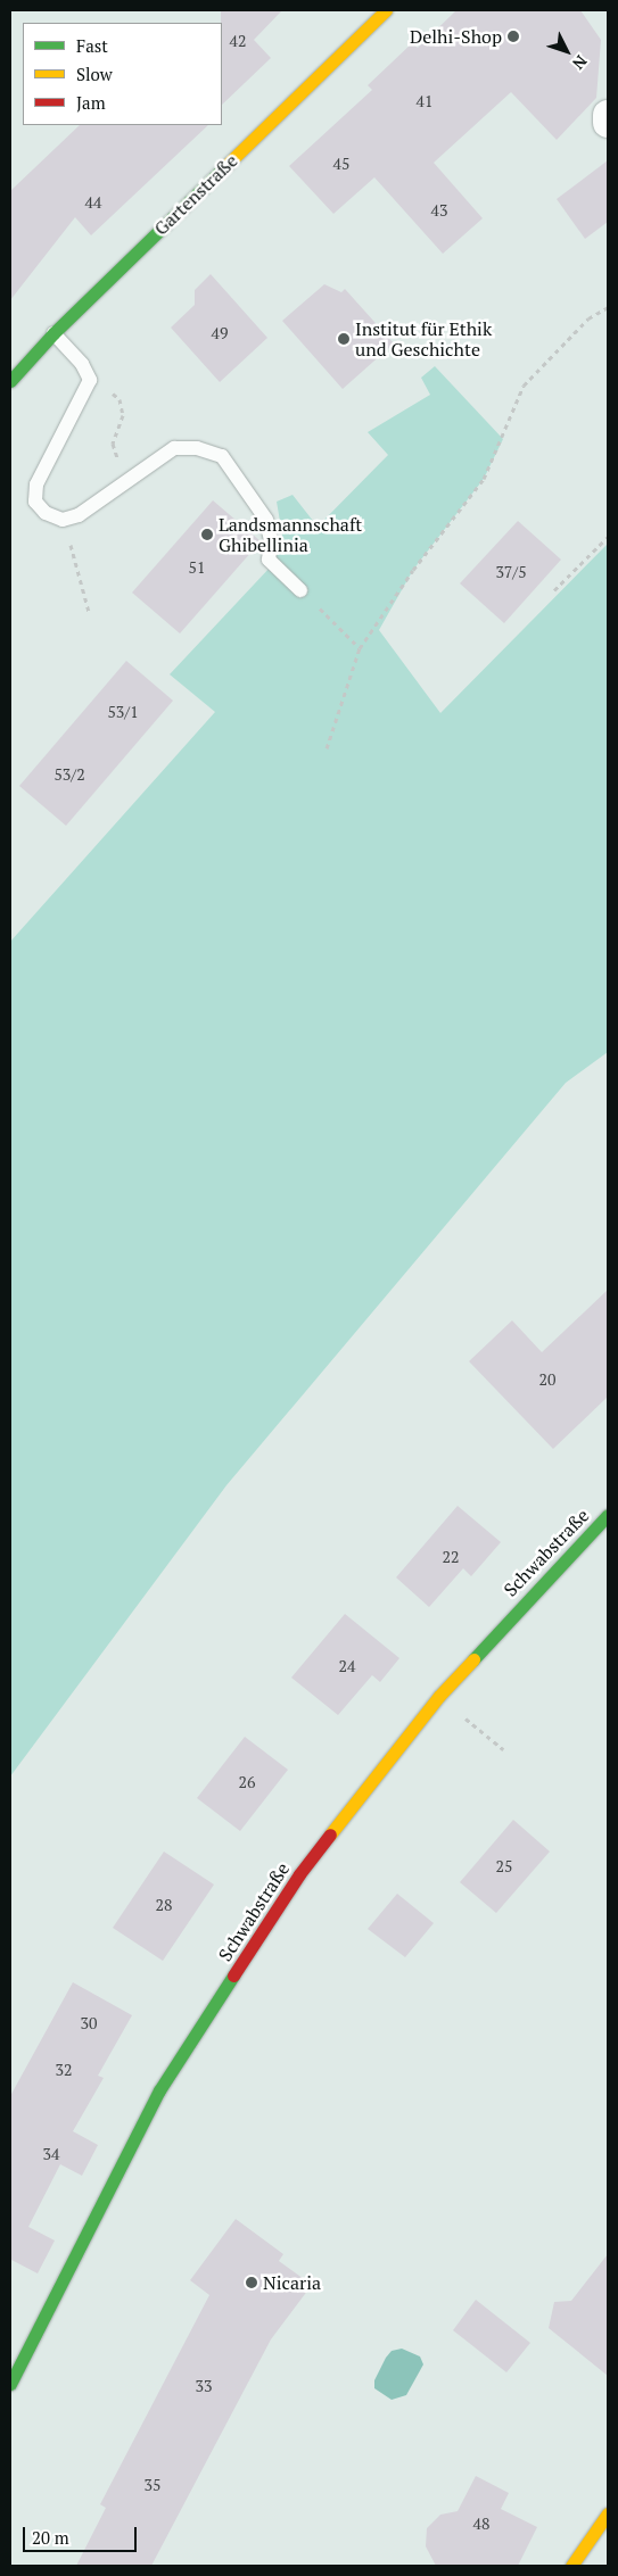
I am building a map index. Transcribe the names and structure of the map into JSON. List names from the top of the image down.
{
  "streets": {
    "street": ["Gartenstraße", "Schwabstraße"]
  },
  "places": [
    "Delhi-Shop",
    "Institut für Ethik und Geschichte",
    "Landsmannschaft Ghibellinia",
    "Nicaria"
  ],
  "house_numbers": [
    "42",
    "41",
    "45",
    "44",
    "43",
    "49",
    "51",
    "37/5",
    "53/1",
    "53/2",
    "20",
    "22",
    "24",
    "26",
    "25",
    "28",
    "30",
    "32",
    "34",
    "33",
    "35",
    "48"
  ],
  "legend": ["Fast", "Slow", "Jam"],
  "scale_bar": "20 m",
  "north": "bottom right"
}
